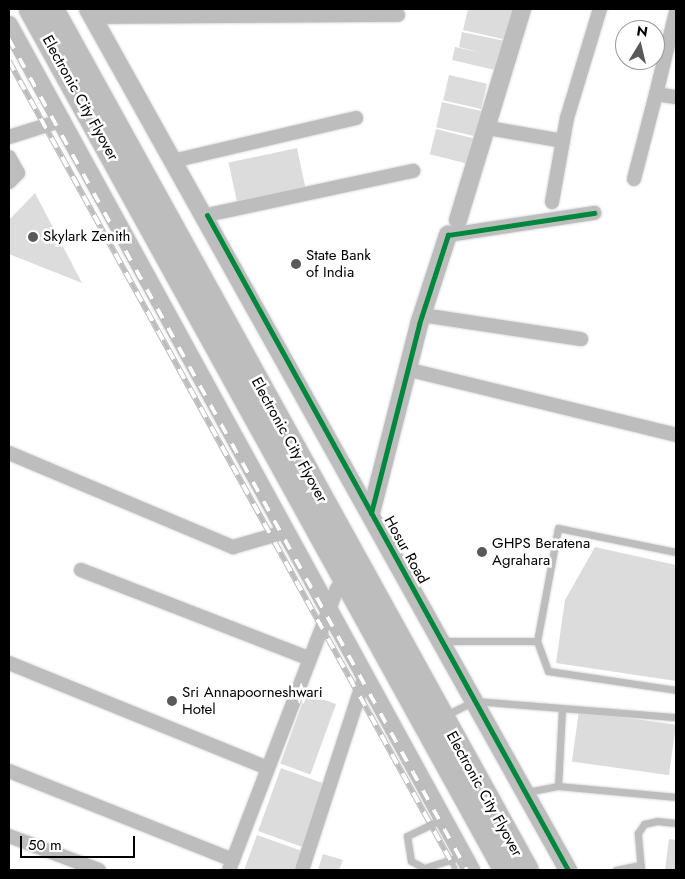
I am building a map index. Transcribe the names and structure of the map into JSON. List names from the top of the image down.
{
  "streets": {
    "highway": ["Electronic City Flyover"],
    "street": ["Hosur Road"]
  },
  "places": [
    "Skylark Zenith",
    "State Bank of India",
    "GHPS Beratena Agrahara",
    "Sri Annapoorneshwari Hotel"
  ],
  "scale_bar": "50 m",
  "north": "top"
}
